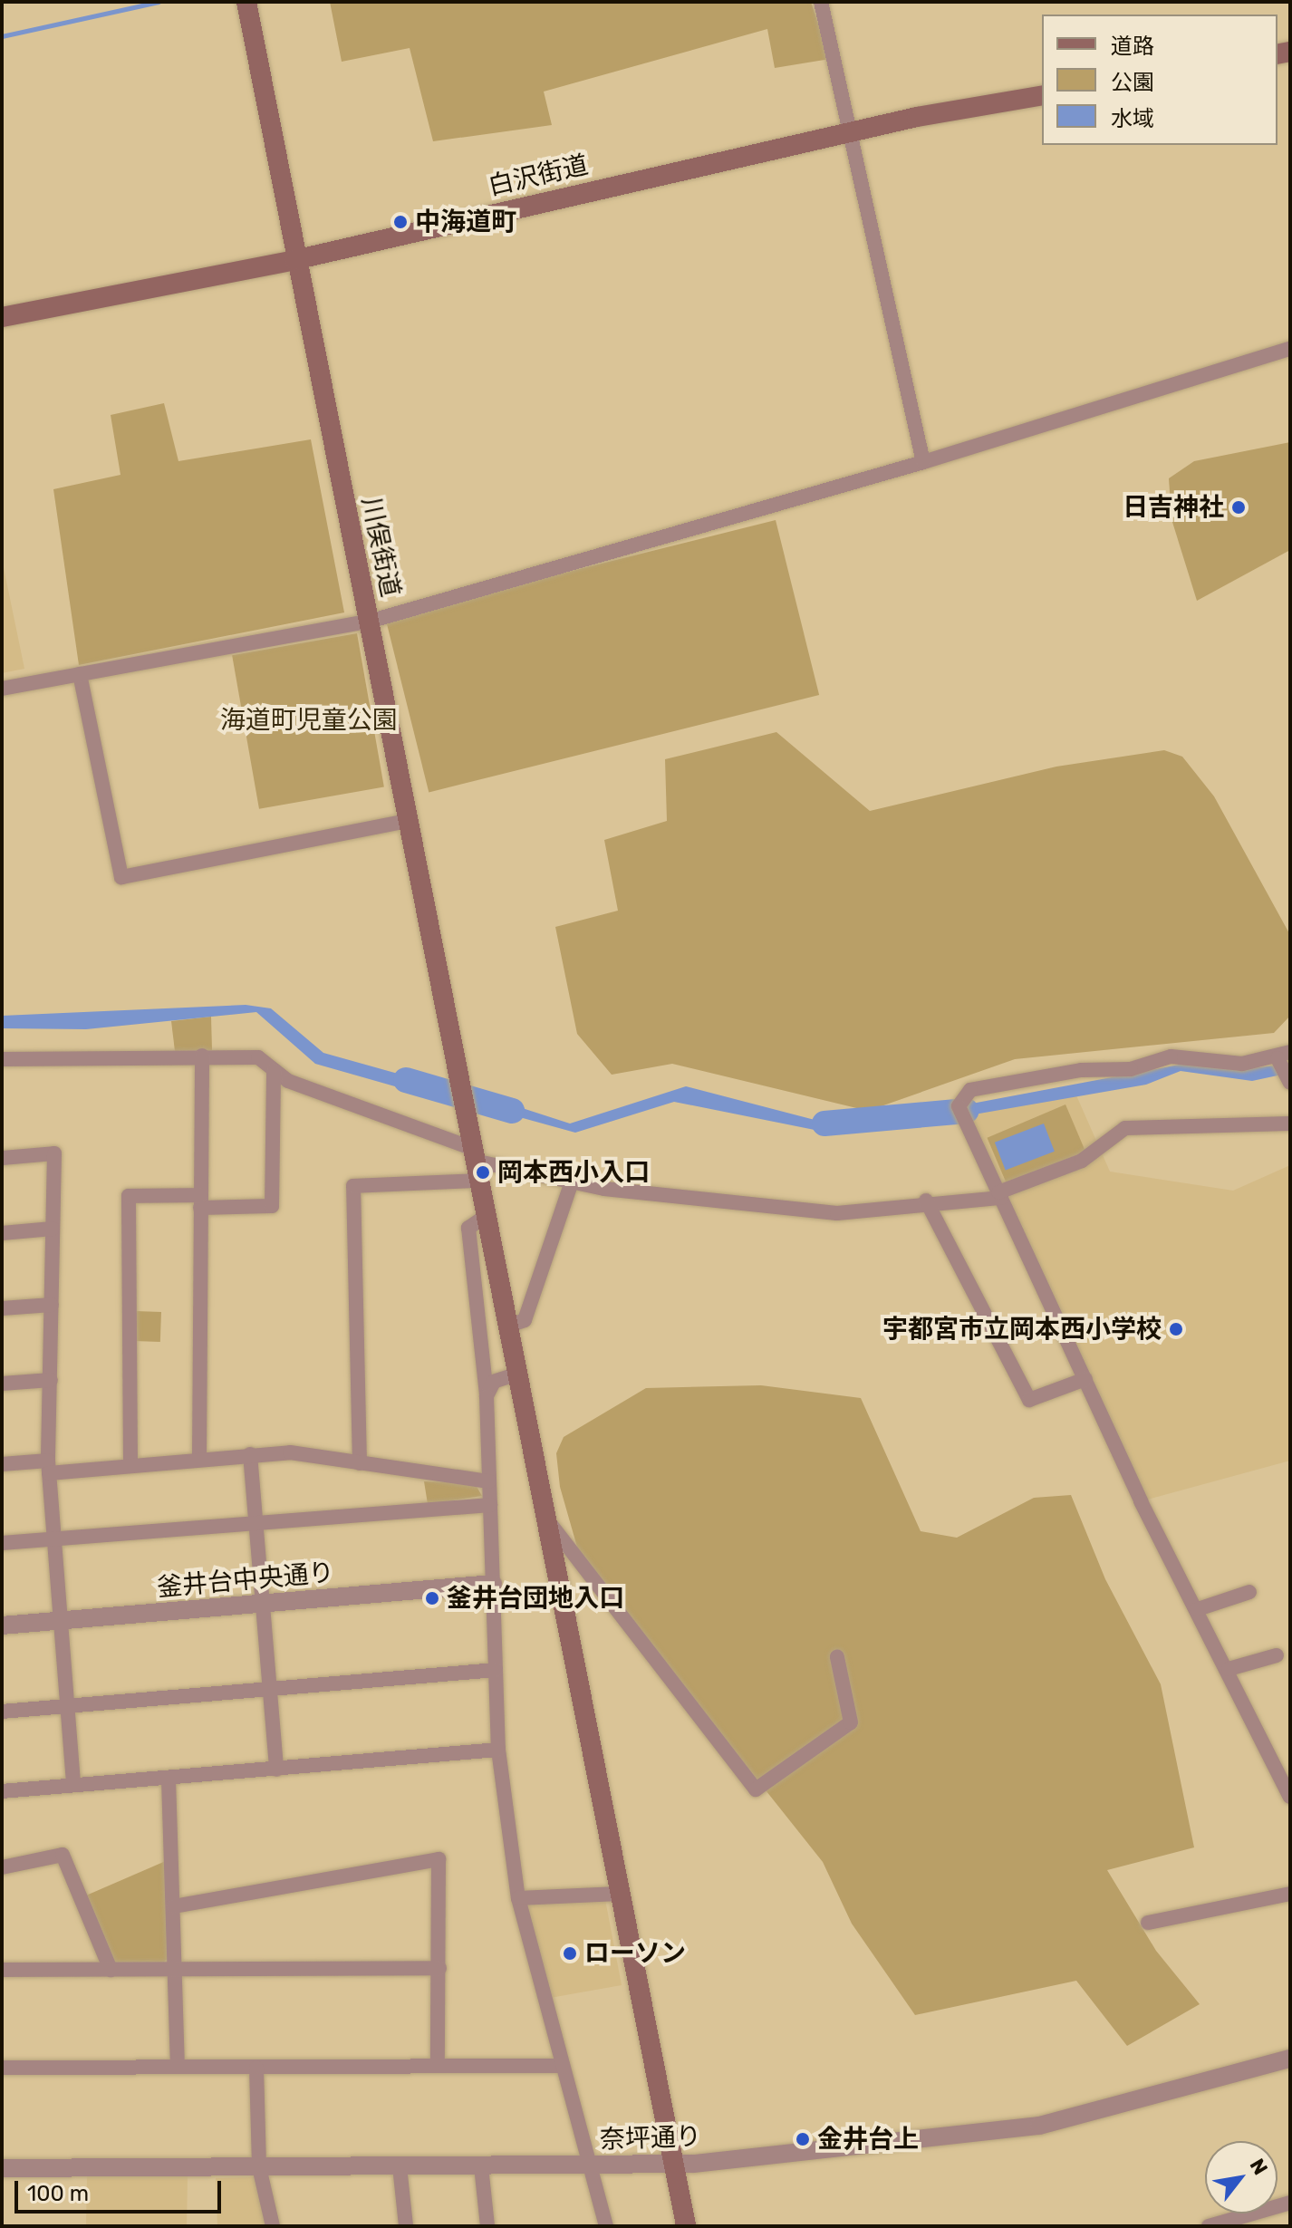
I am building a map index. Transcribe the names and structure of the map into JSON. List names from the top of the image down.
{
  "streets": {
    "main road": ["白沢街道", "川俣街道"],
    "street": ["釜井台中央通り", "奈坪通り"]
  },
  "crossings": [
    ["白沢街道", "川俣街道"],
    ["川俣街道", "奈坪通り"]
  ],
  "parks": ["海道町児童公園"],
  "places": [
    "中海道町",
    "日吉神社",
    "岡本西小入口",
    "宇都宮市立岡本西小学校",
    "釜井台団地入口",
    "ローソン",
    "金井台上"
  ],
  "legend": ["道路", "公園", "水域"],
  "scale_bar": "100 m",
  "north": "top right"
}
